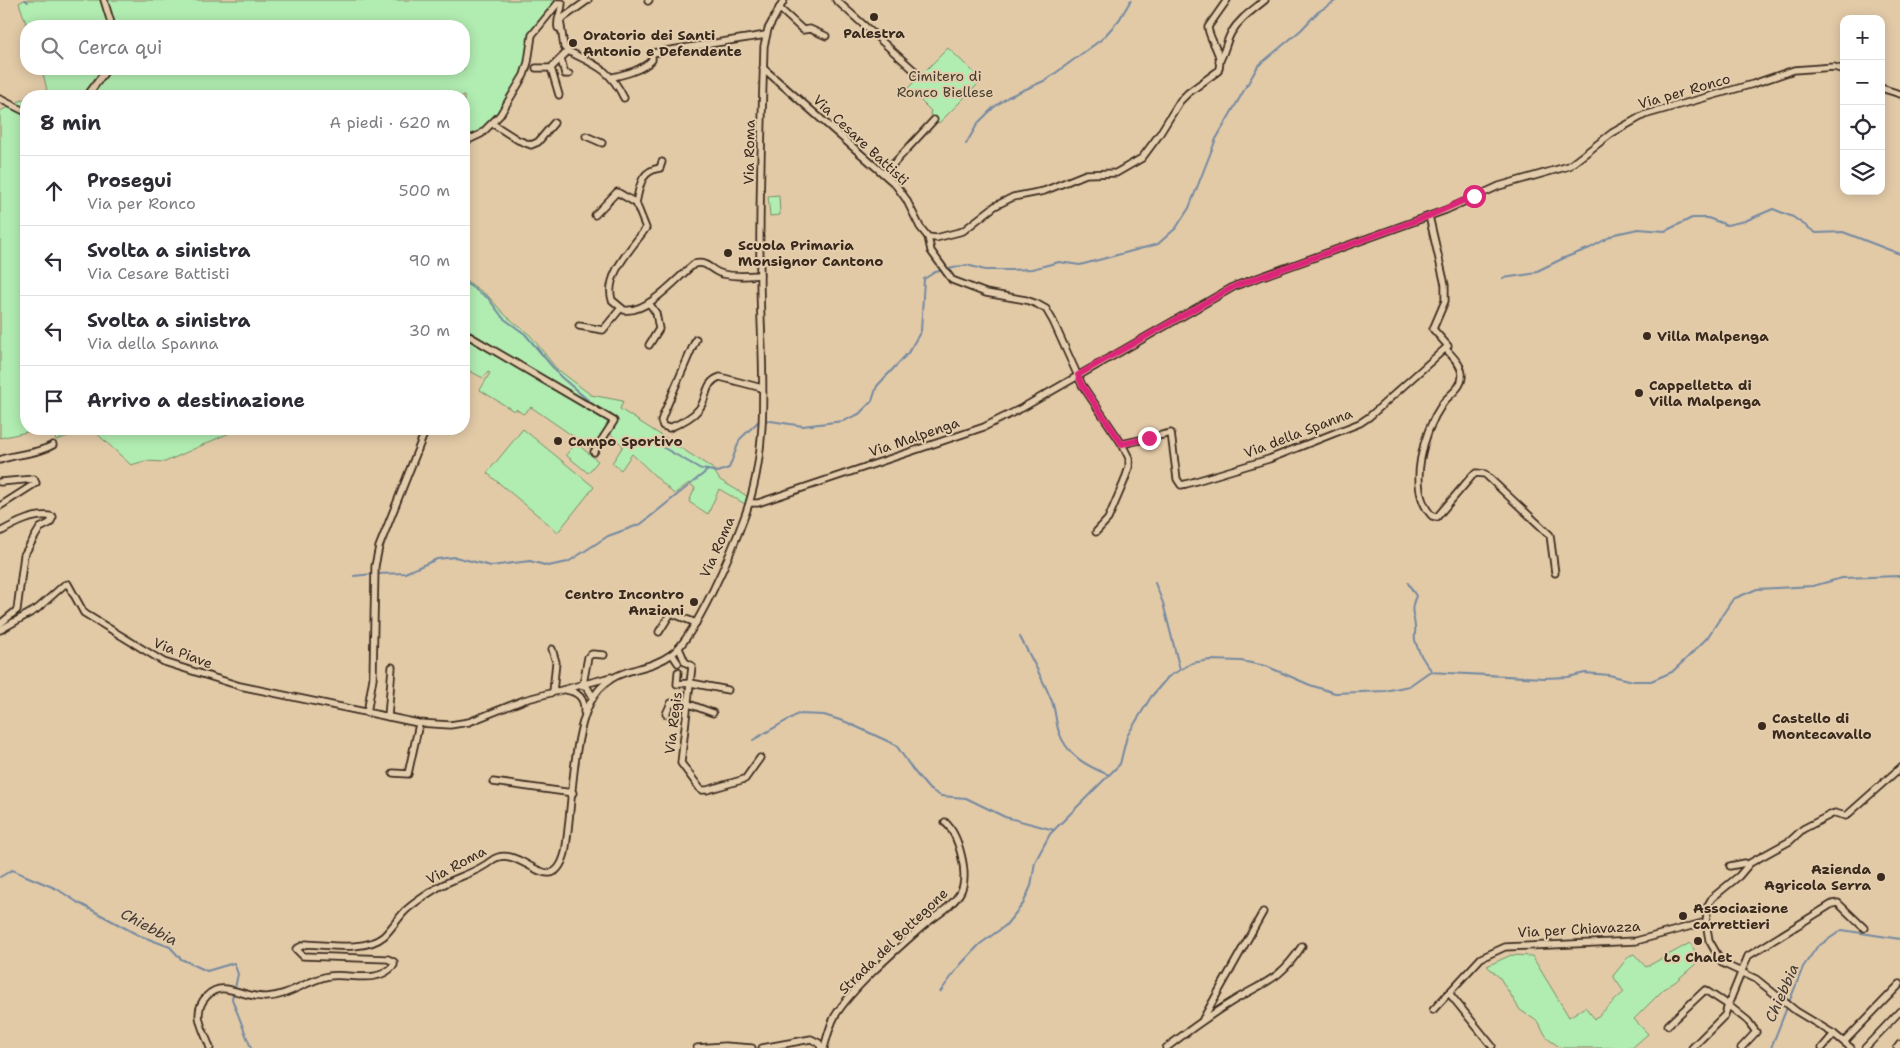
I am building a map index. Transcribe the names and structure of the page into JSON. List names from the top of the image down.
{
  "streets": {
    "street": [
      "Via per Ronco",
      "Via Cesare Battisti",
      "Via Roma",
      "Via della Spanna",
      "Via Malpenga",
      "Via Piave",
      "Via Regis",
      "Via per Chiavazza",
      "Strada del Bottegone"
    ]
  },
  "crossings": [
    ["Via per Ronco", "Via Cesare Battisti"],
    ["Via per Ronco", "Via Malpenga"],
    ["Via Cesare Battisti", "Via Roma"],
    ["Via Cesare Battisti", "Via Malpenga"],
    ["Via Roma", "Via Malpenga"],
    ["Via Roma", "Via Piave"],
    ["Via Roma", "Via Regis"]
  ],
  "water": ["Chiebbia"],
  "parks": ["Cimitero di Ronco Biellese"],
  "places": [
    "Palestra",
    "Oratorio dei Santi Antonio e Defendente",
    "Scuola Primaria Monsignor Cantono",
    "Villa Malpenga",
    "Cappelletta di Villa Malpenga",
    "Campo Sportivo",
    "Centro Incontro Anziani",
    "Castello di Montecavallo",
    "Azienda Agricola Serra",
    "Associazione carrettieri",
    "Lo Chalet"
  ],
  "page": {
    "map_buttons": ["+", "−"],
    "search": "Cerca qui",
    "heading": ["8 min", "A piedi · 620 m"],
    "list": [
      ["Prosegui", "Via per Ronco", "500 m"],
      ["Svolta a sinistra", "Via Cesare Battisti", "90 m"],
      ["Svolta a sinistra", "Via della Spanna", "30 m"],
      "Arrivo a destinazione"
    ]
  }
}
